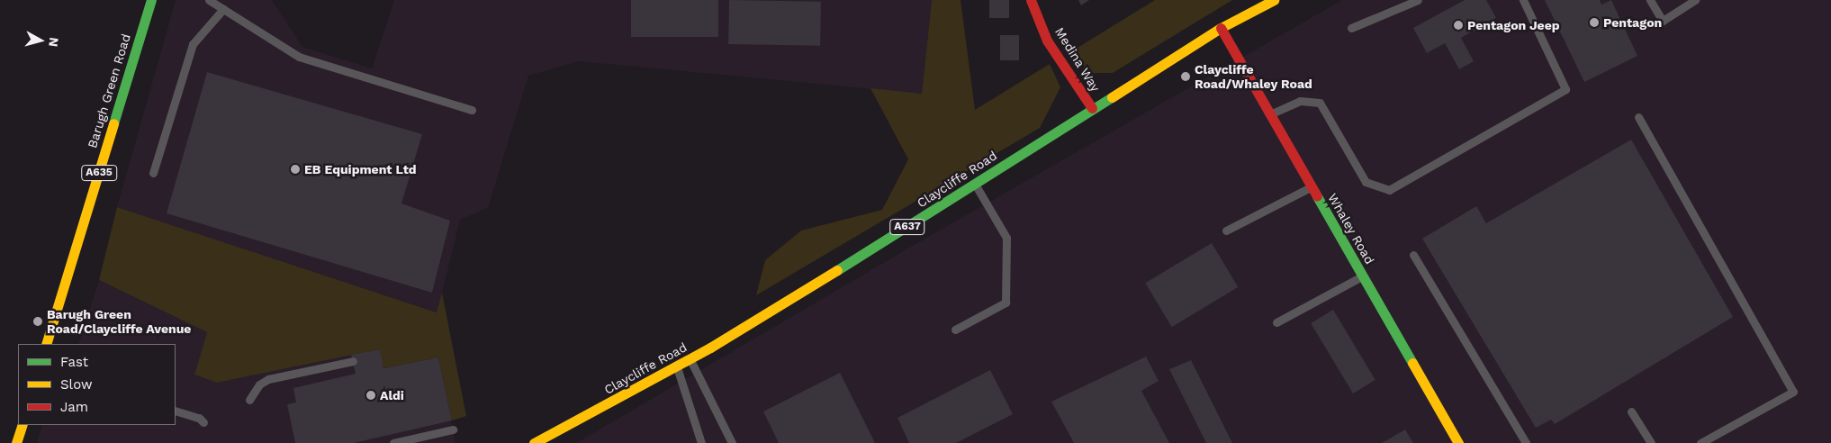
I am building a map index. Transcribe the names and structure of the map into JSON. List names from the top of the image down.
{
  "streets": {
    "main road": [
      "Medina Way",
      "Barugh Green Road",
      "A635",
      "Claycliffe Road",
      "A637",
      "Whaley Road"
    ]
  },
  "crossings": [
    ["Medina Way", "Claycliffe Road"],
    ["Claycliffe Road", "Whaley Road"]
  ],
  "places": [
    "Pentagon",
    "Pentagon Jeep",
    "Claycliffe Road/Whaley Road",
    "EB Equipment Ltd",
    "Barugh Green Road/Claycliffe Avenue",
    "Aldi"
  ],
  "legend": ["Fast", "Slow", "Jam"],
  "north": "right"
}
